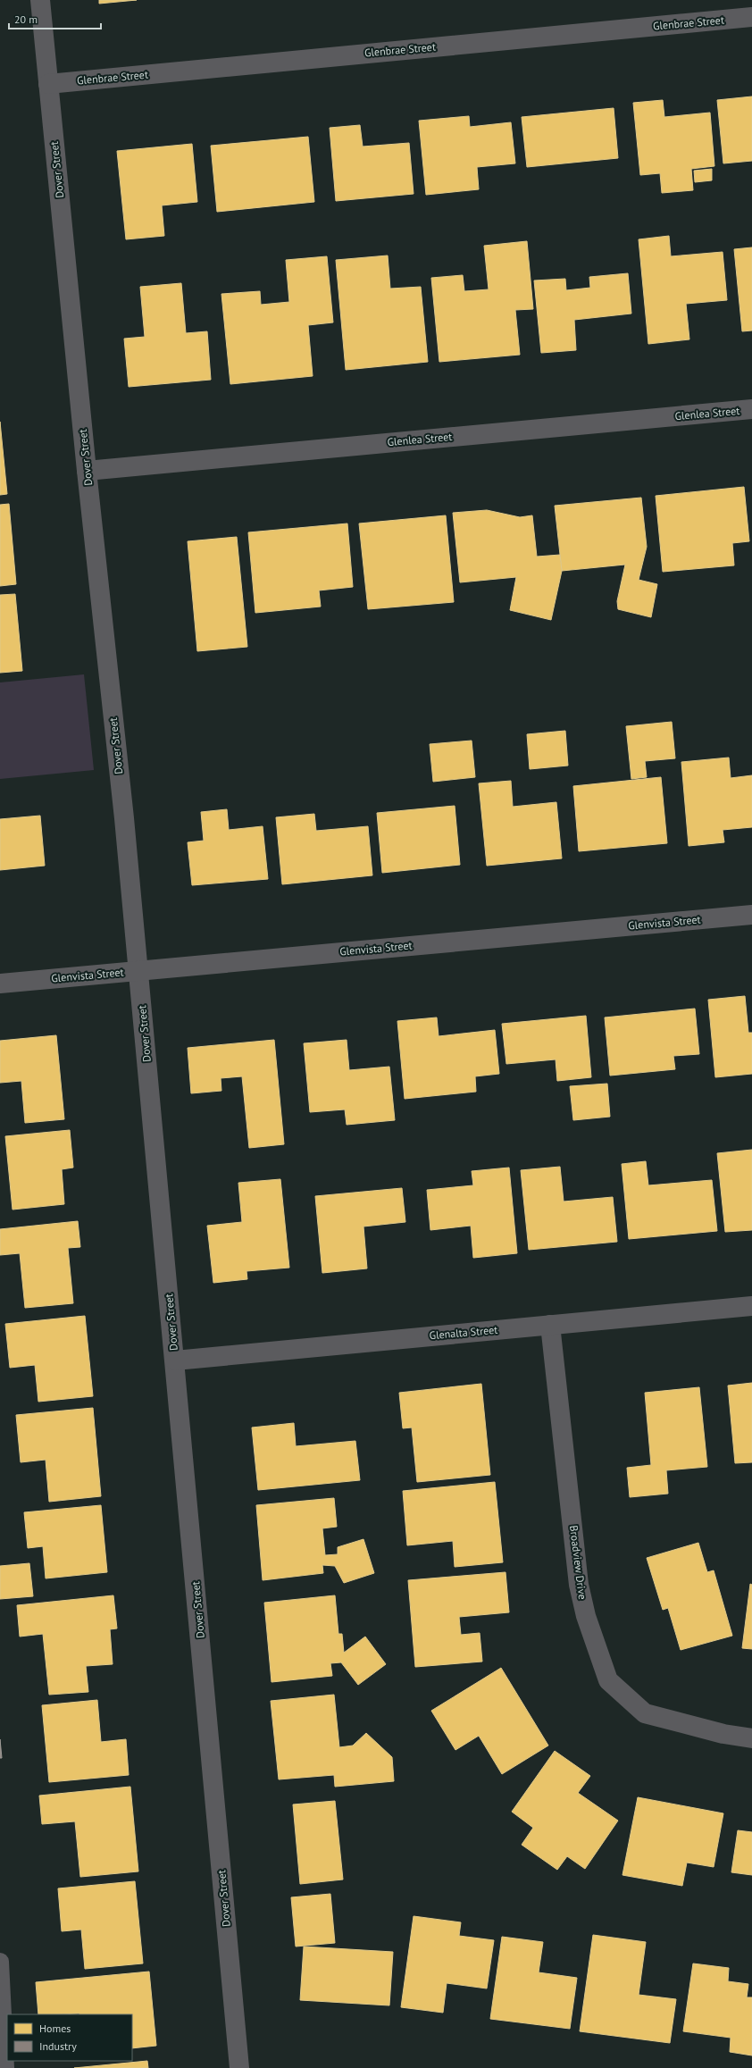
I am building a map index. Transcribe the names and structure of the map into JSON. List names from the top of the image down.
{
  "streets": {
    "street": [
      "Glenbrae Street",
      "Dover Street",
      "Glenlea Street",
      "Glenvista Street",
      "Glenalta Street",
      "Broadview Drive"
    ]
  },
  "crossings": [
    ["Glenbrae Street", "Dover Street"],
    ["Dover Street", "Glenlea Street"],
    ["Dover Street", "Glenvista Street"],
    ["Dover Street", "Glenalta Street"],
    ["Glenalta Street", "Broadview Drive"]
  ],
  "legend": ["Homes", "Industry"],
  "scale_bar": "20 m"
}
